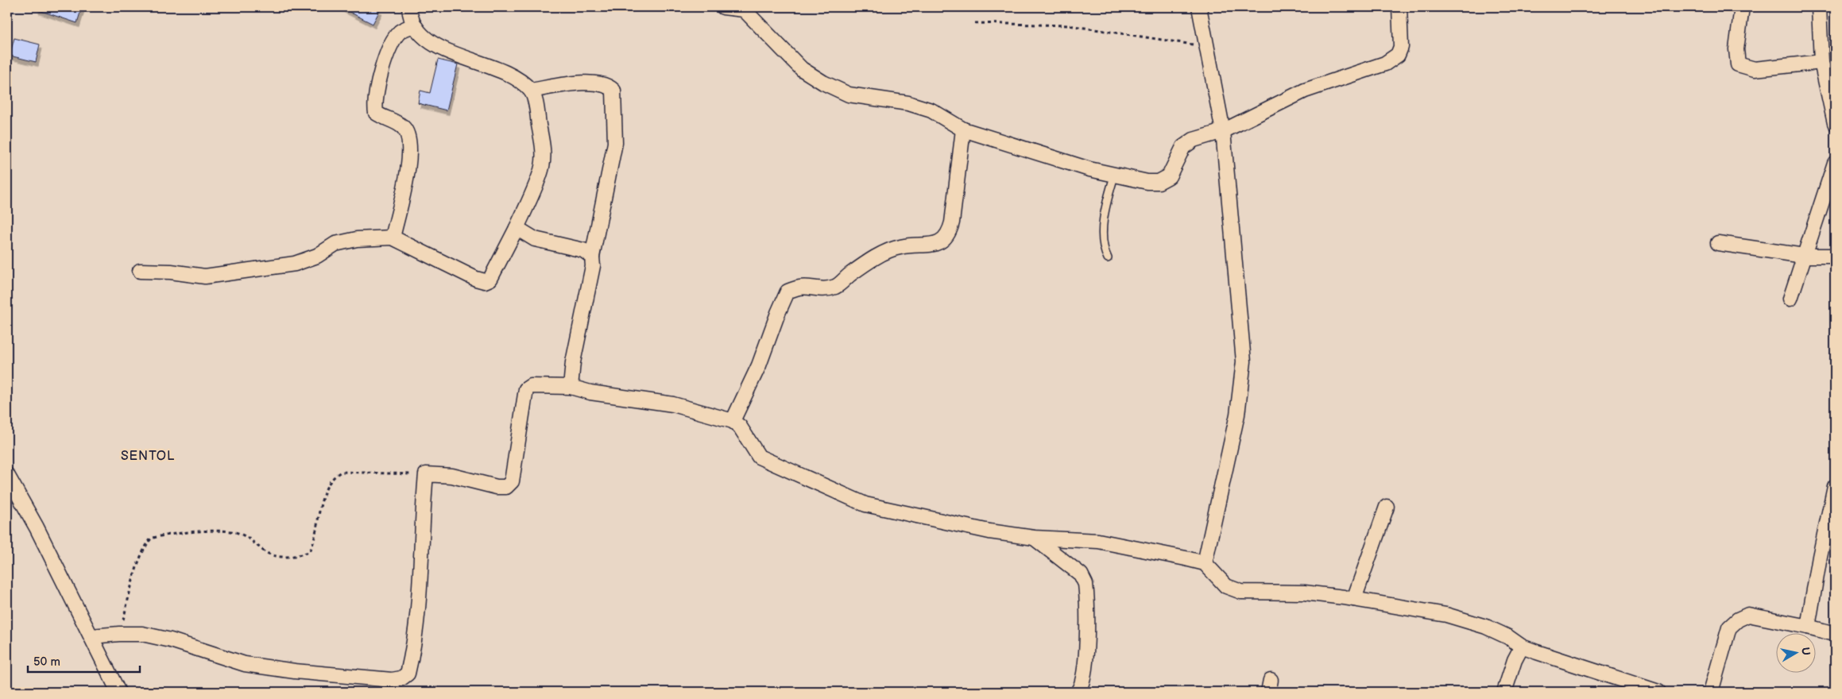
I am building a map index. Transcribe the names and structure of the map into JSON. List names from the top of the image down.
{
  "districts": ["SENTOL"],
  "scale_bar": "50 m",
  "north": "right"
}
